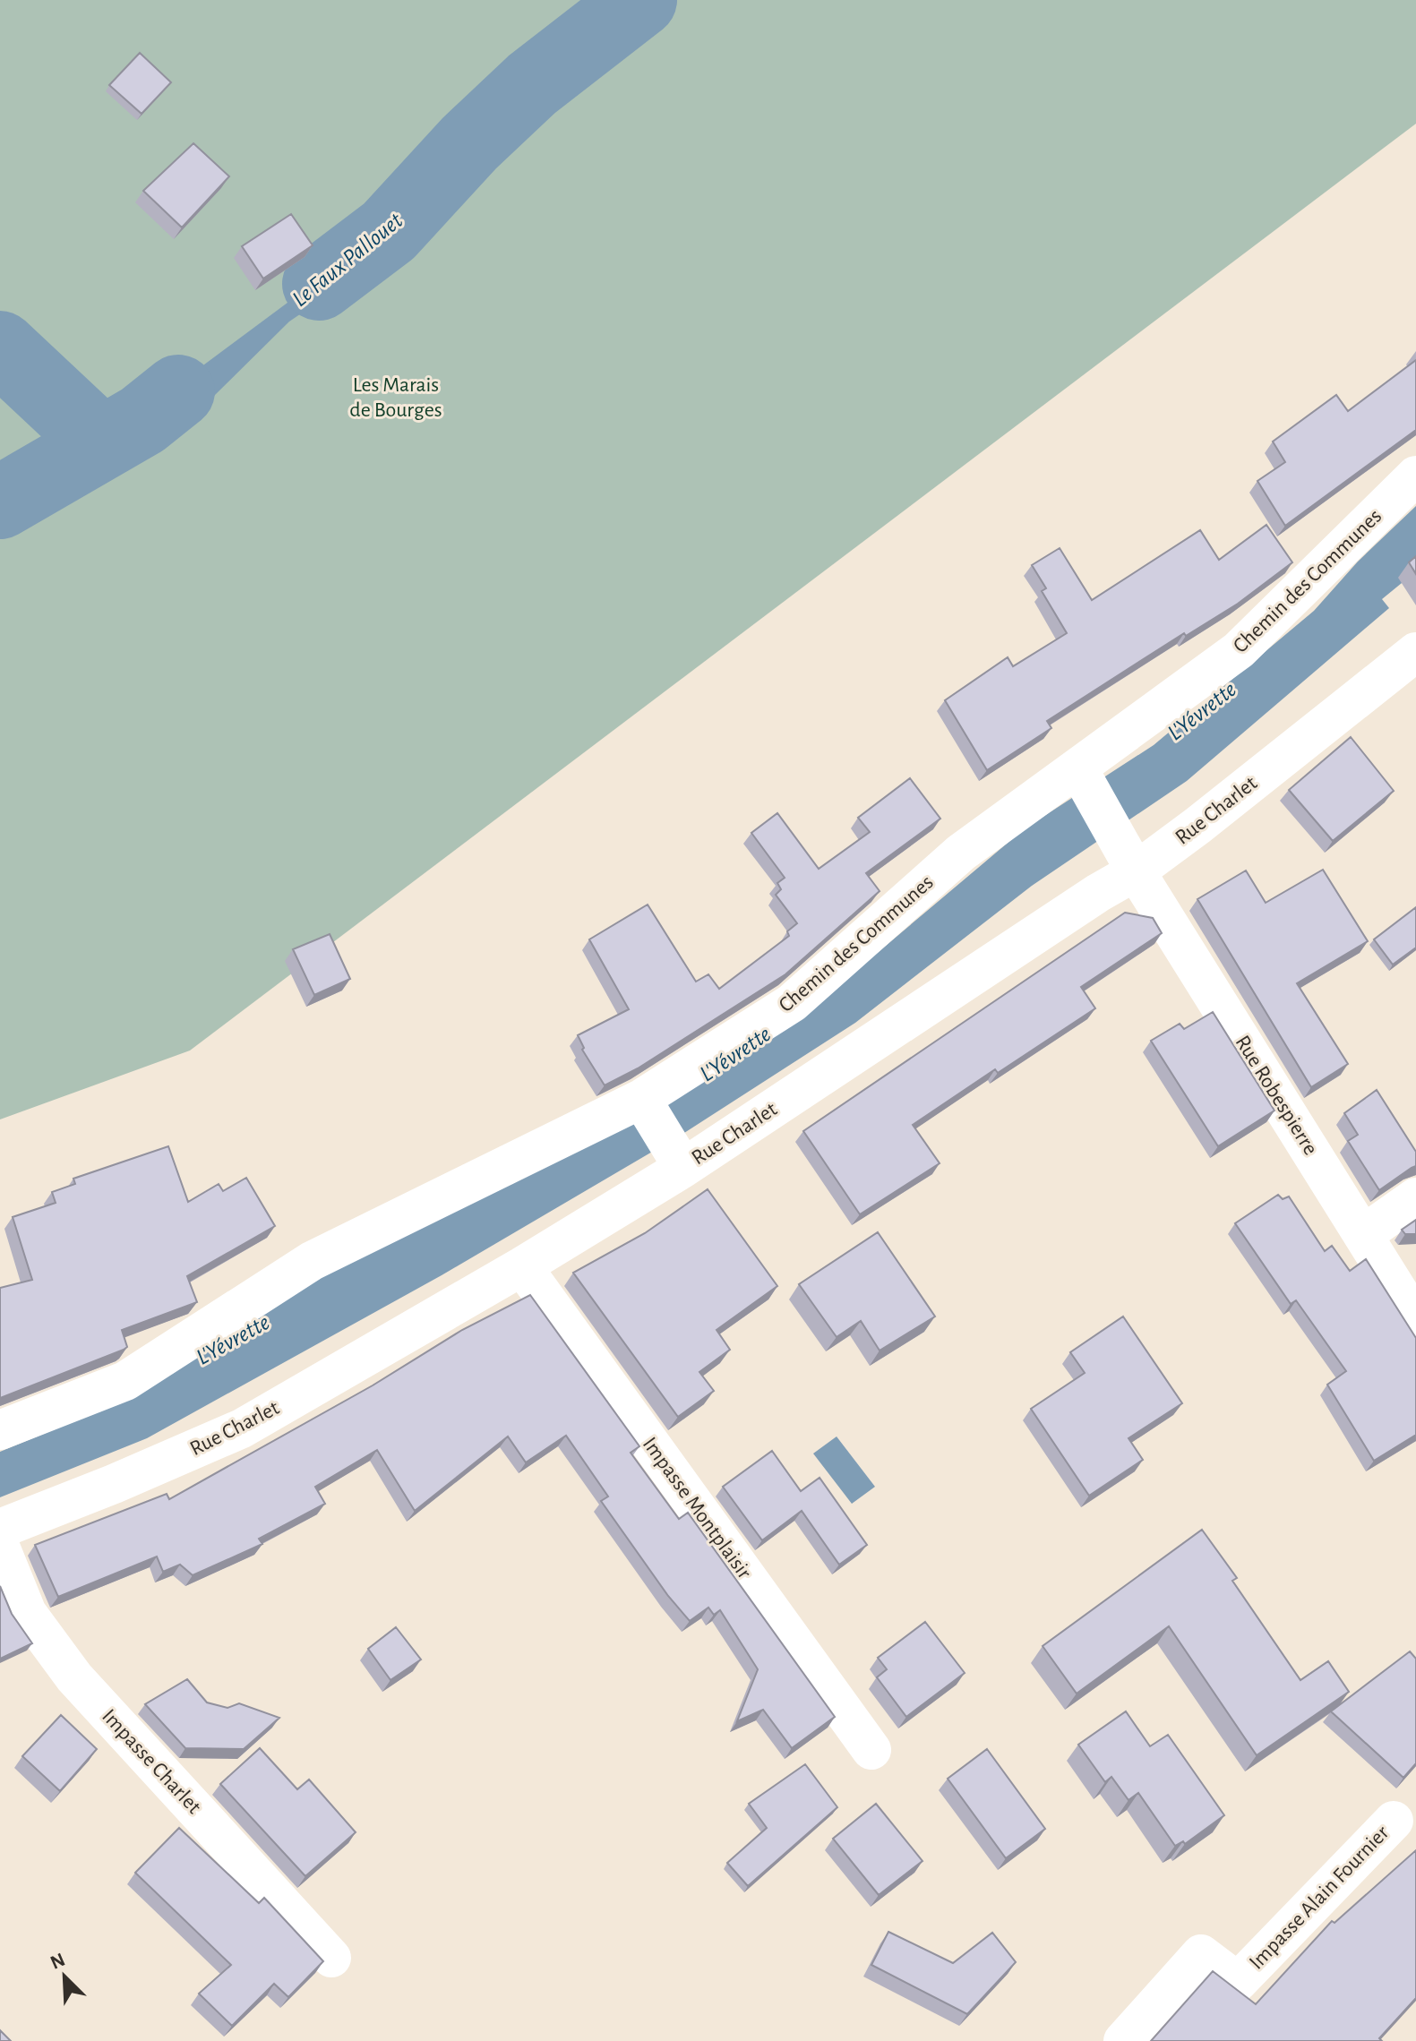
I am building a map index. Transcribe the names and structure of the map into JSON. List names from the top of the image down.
{
  "streets": {
    "street": [
      "Chemin des Communes",
      "Rue Charlet",
      "Rue Robespierre",
      "Impasse Montplaisir",
      "Impasse Charlet",
      "Impasse Alain Fournier"
    ]
  },
  "crossings": [
    ["Chemin des Communes", "Rue Robespierre"],
    ["Rue Charlet", "Rue Robespierre"],
    ["Rue Charlet", "Impasse Montplaisir"]
  ],
  "water": ["Le Faux Pallouet", "L'Yévrette"],
  "parks": ["Les Marais de Bourges"],
  "north": "top left"
}
